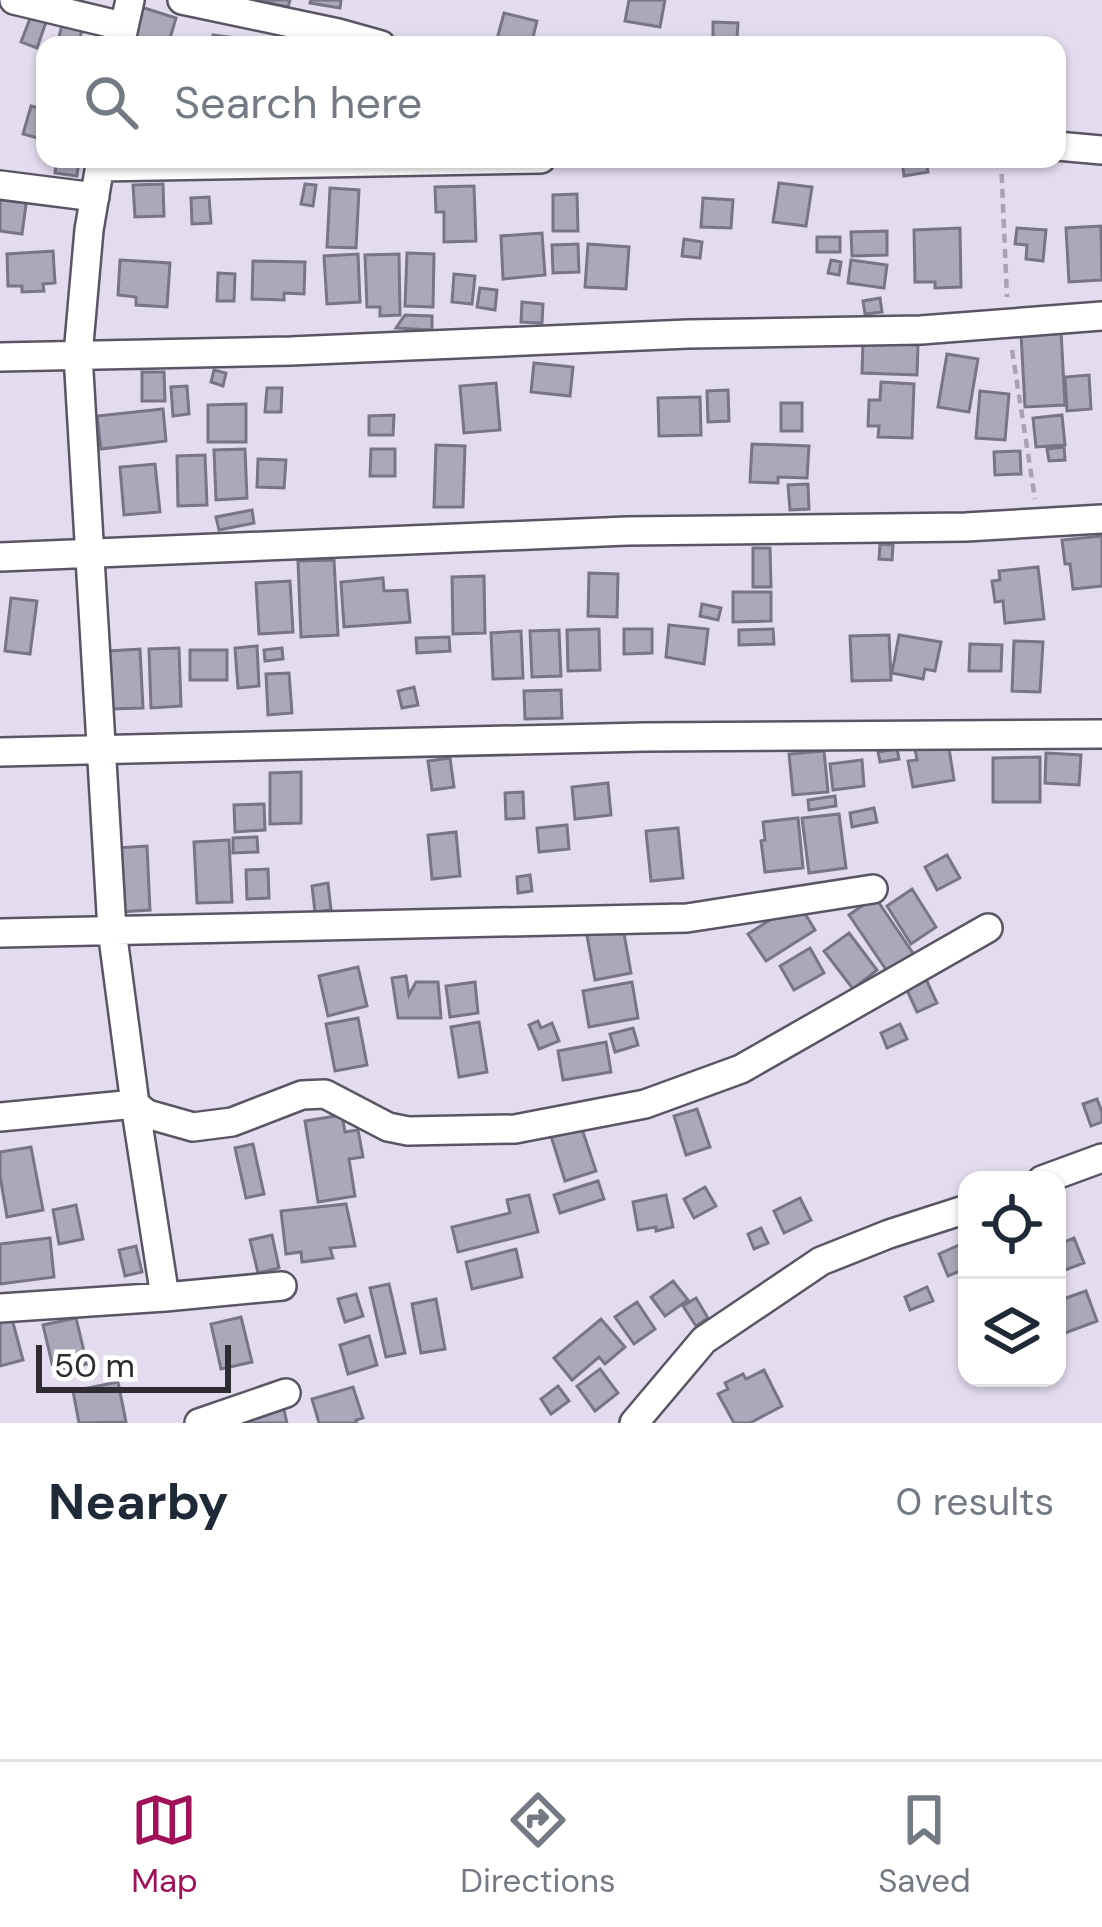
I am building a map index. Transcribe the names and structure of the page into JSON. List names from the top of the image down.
{
  "scale_bar": "50 m",
  "page": {
    "search": "Search here",
    "scale": "50 m",
    "heading": ["Nearby", "0 results"],
    "nav": ["Map", "Directions", "Saved"]
  }
}
